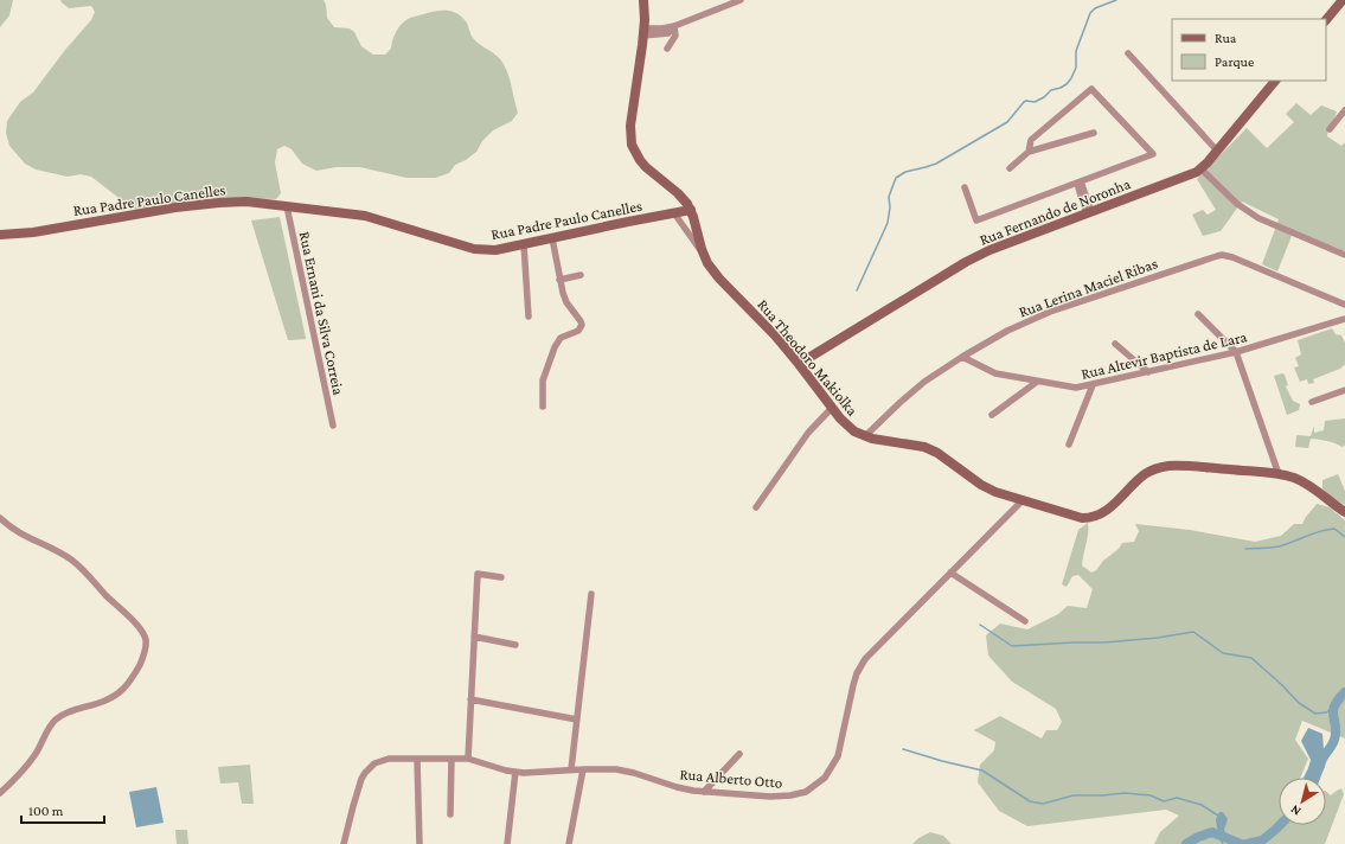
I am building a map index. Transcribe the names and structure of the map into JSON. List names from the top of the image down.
{
  "streets": {
    "main road": ["Rua Padre Paulo Canelles", "Rua Fernando de Noronha", "Rua Theodoro Makiolka"],
    "street": [
      "Rua Lerina Maciel Ribas",
      "Rua Ernani da Silva Correia",
      "Rua Altevir Baptista de Lara",
      "Rua Alberto Otto"
    ]
  },
  "crossings": [
    ["Rua Padre Paulo Canelles", "Rua Ernani da Silva Correia"],
    ["Rua Padre Paulo Canelles", "Rua Theodoro Makiolka"],
    ["Rua Fernando de Noronha", "Rua Theodoro Makiolka"],
    ["Rua Lerina Maciel Ribas", "Rua Altevir Baptista de Lara"],
    ["Rua Lerina Maciel Ribas", "Rua Theodoro Makiolka"],
    ["Rua Theodoro Makiolka", "Rua Alberto Otto"]
  ],
  "legend": ["Rua", "Parque"],
  "scale_bar": "100 m",
  "north": "bottom left"
}
